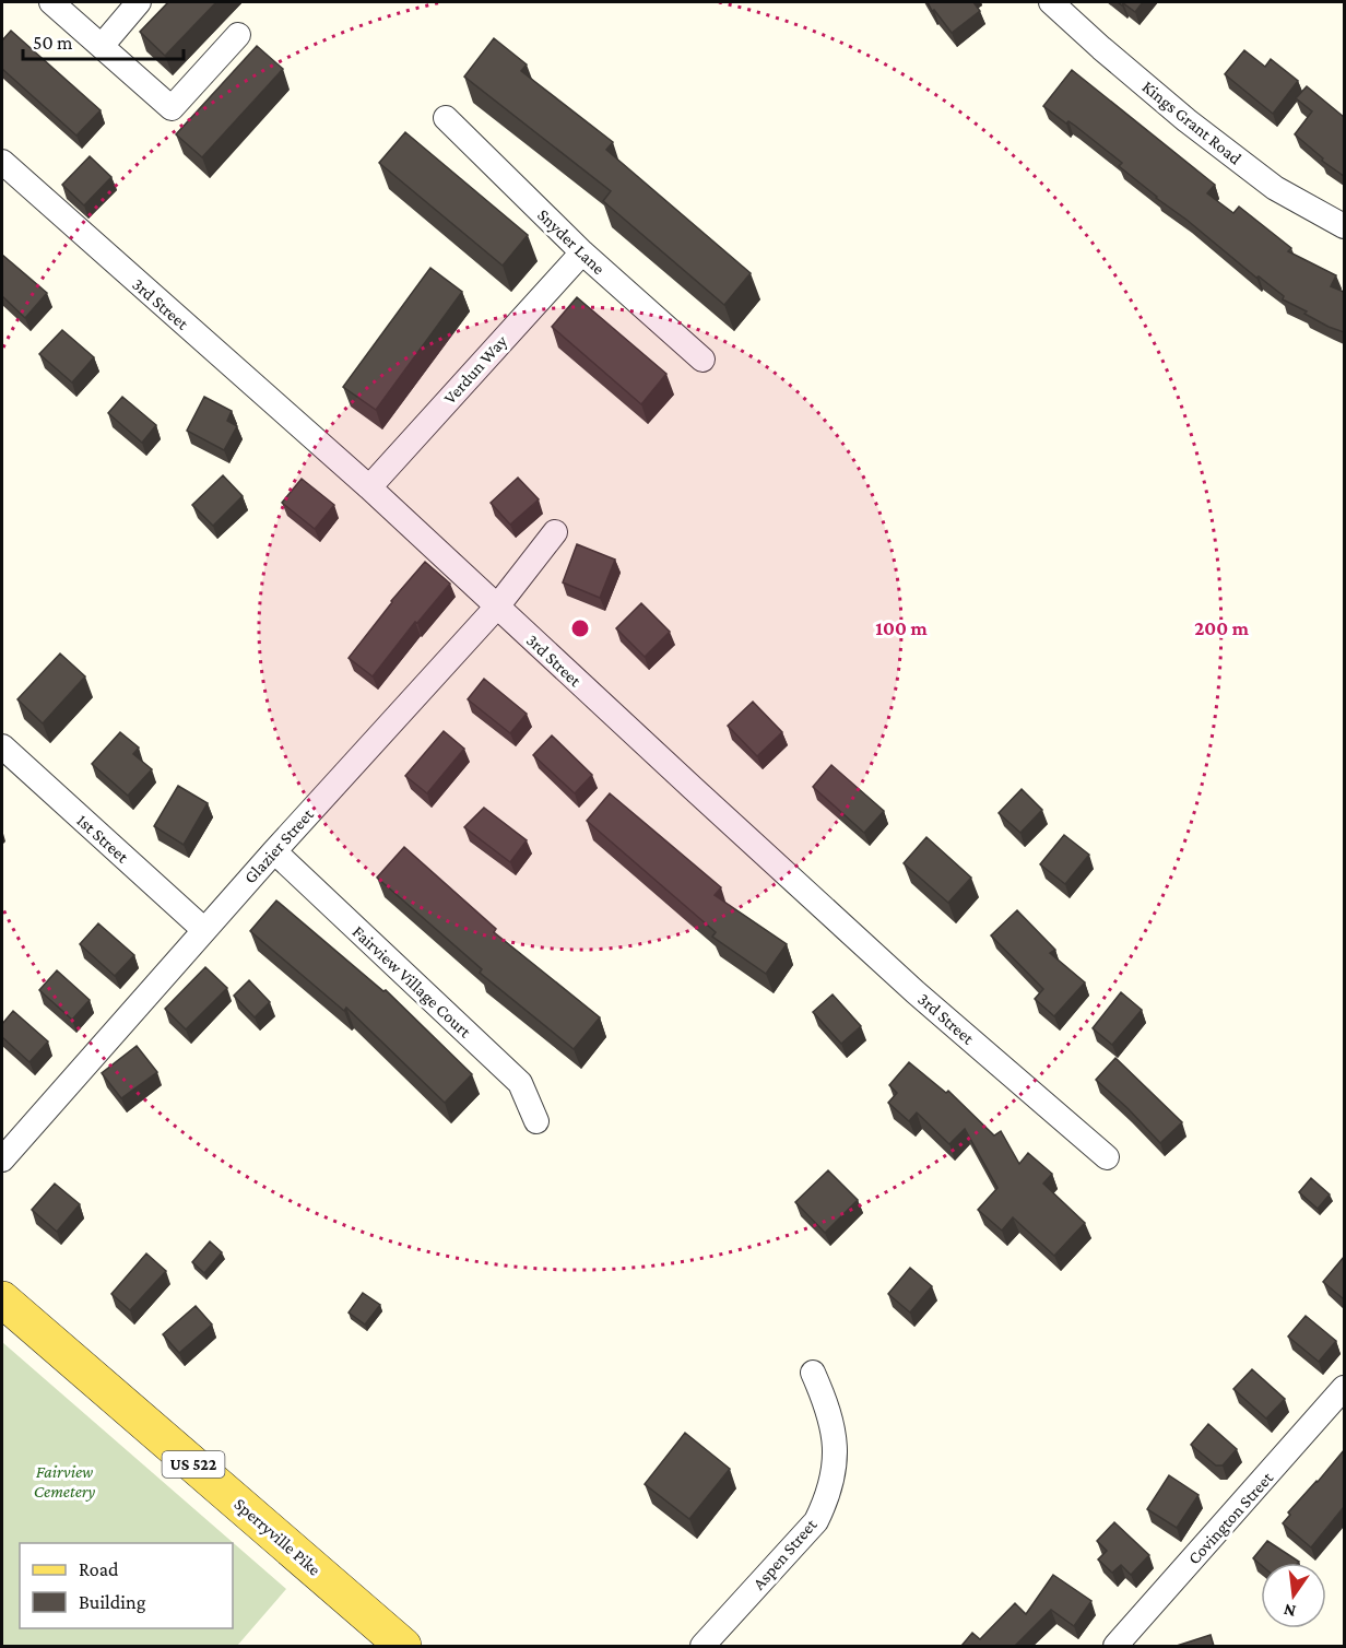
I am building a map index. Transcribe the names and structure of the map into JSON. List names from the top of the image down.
{
  "streets": {
    "main road": ["US 522", "Sperryville Pike"],
    "street": [
      "Kings Grant Road",
      "Snyder Lane",
      "3rd Street",
      "Verdun Way",
      "1st Street",
      "Glazier Street",
      "Fairview Village Court",
      "Covington Street",
      "Aspen Street"
    ]
  },
  "crossings": [
    ["Snyder Lane", "Verdun Way"],
    ["3rd Street", "Verdun Way"],
    ["3rd Street", "Glazier Street"],
    ["1st Street", "Glazier Street"],
    ["Glazier Street", "Fairview Village Court"]
  ],
  "parks": ["Fairview Cemetery"],
  "legend": ["Road", "Building"],
  "scale_bar": "50 m",
  "north": "bottom",
  "rings": ["100 m", "200 m"]
}
